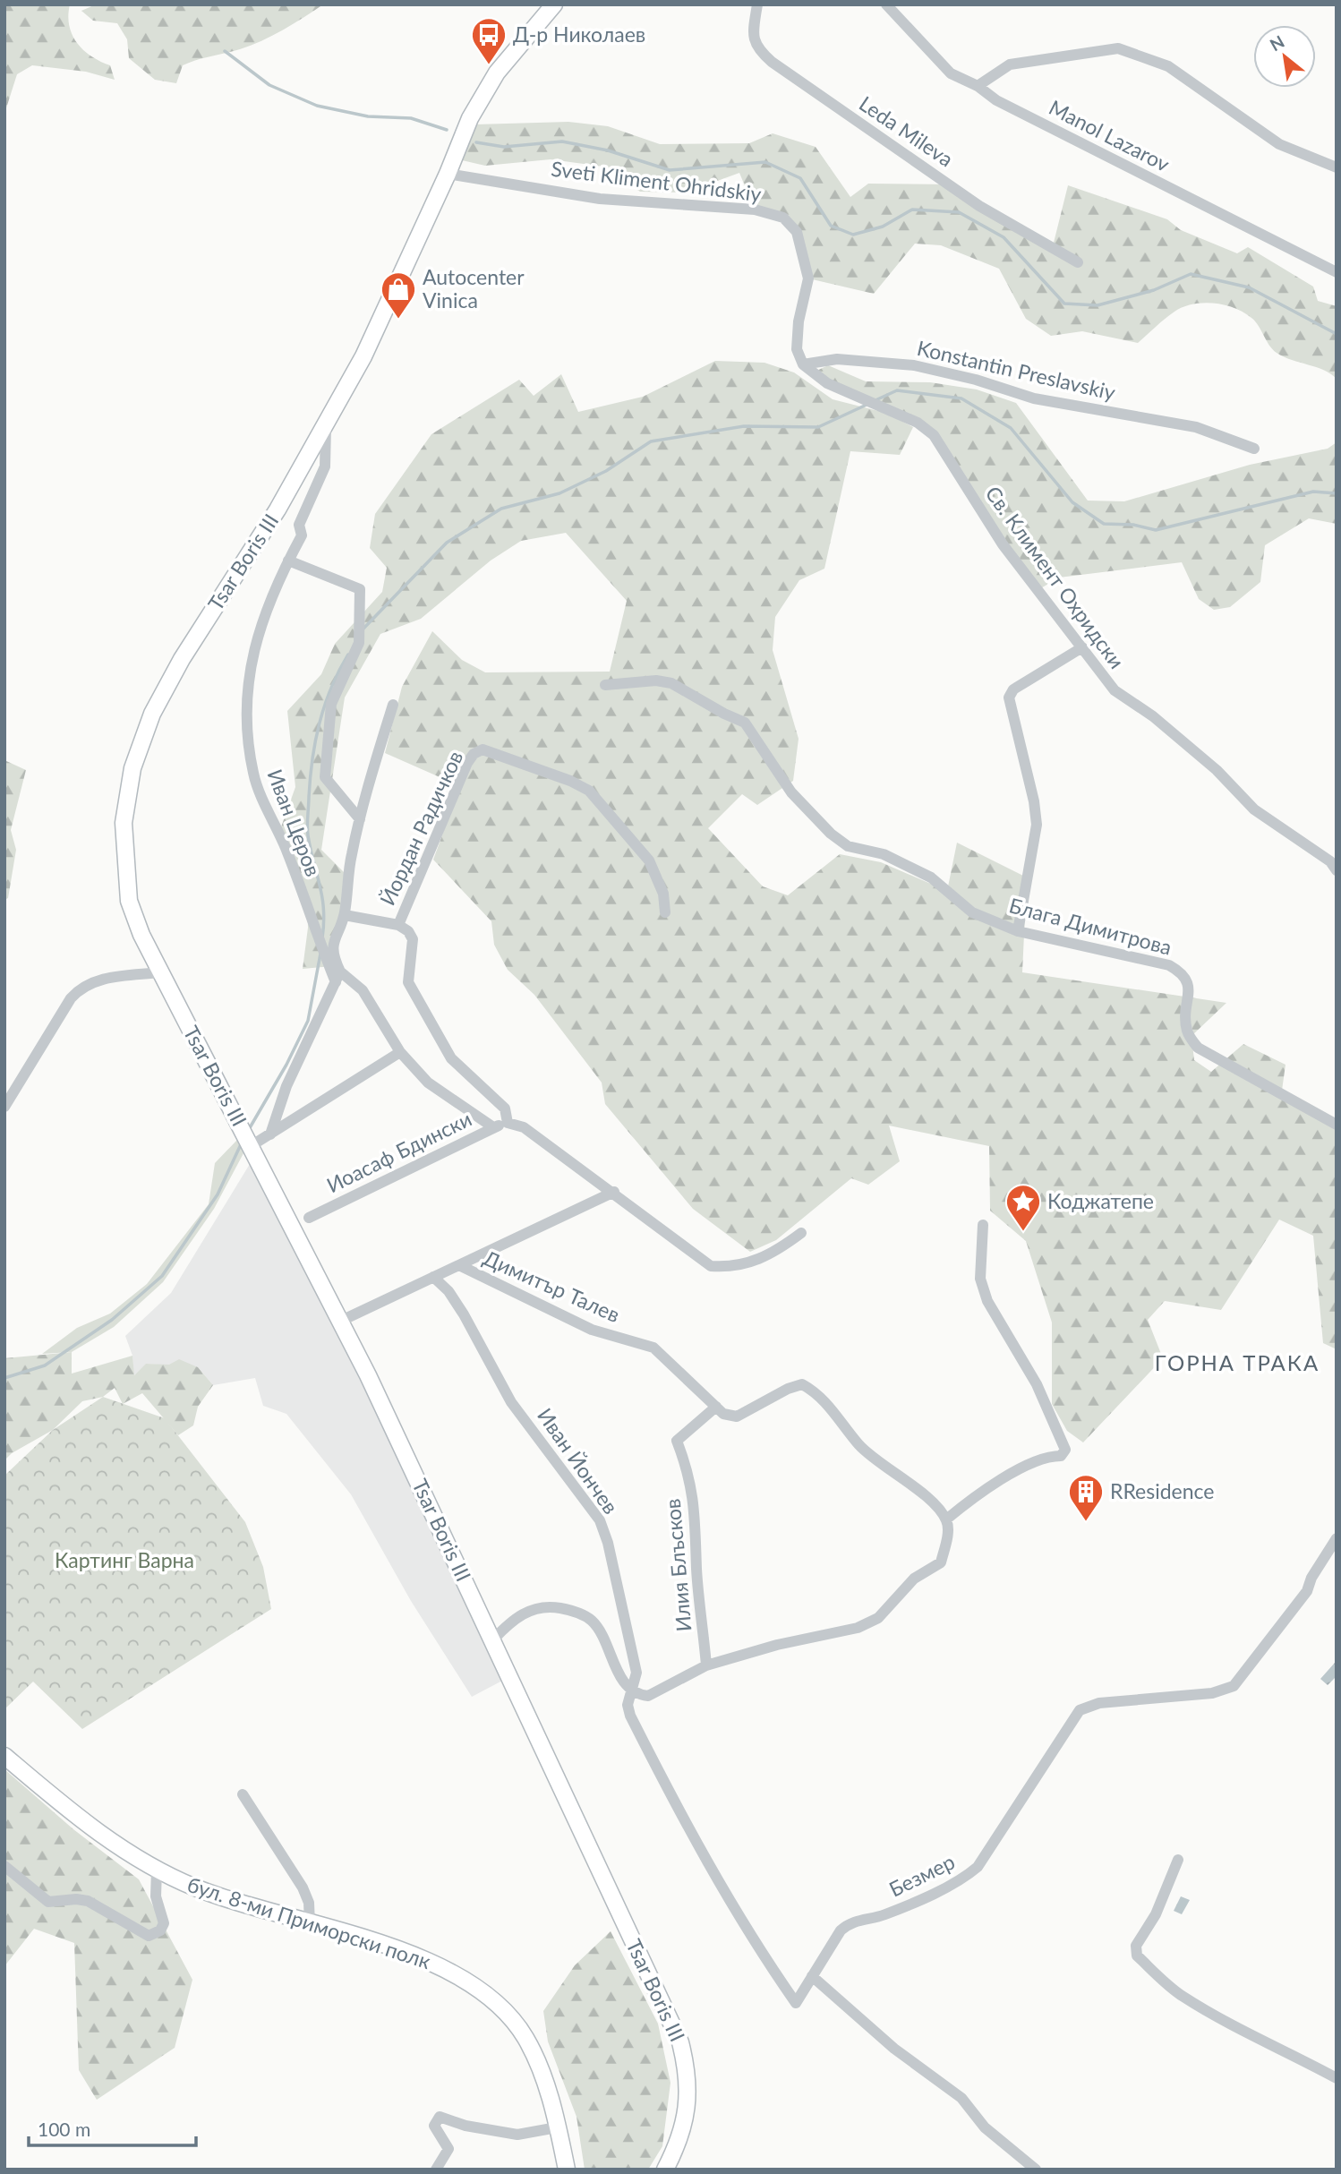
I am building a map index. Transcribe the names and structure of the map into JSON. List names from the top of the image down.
{
  "streets": {
    "street": [
      "Leda Mileva",
      "Manol Lazarov",
      "Sveti Kliment Ohridskiy",
      "Konstantin Preslavskiy",
      "Tsar Boris III",
      "Св. Климент Охридски",
      "Иван Церов",
      "Йордан Радичков",
      "Блага Димитрова",
      "Иоасаф Бдински",
      "Димитър Талев",
      "Иван Йончев",
      "Илия Блъсков",
      "Безмер",
      "бул. 8-ми Приморски полк"
    ]
  },
  "crossings": [
    ["Sveti Kliment Ohridskiy", "Konstantin Preslavskiy"],
    ["Sveti Kliment Ohridskiy", "Tsar Boris III"],
    ["Sveti Kliment Ohridskiy", "Св. Климент Охридски"],
    ["Konstantin Preslavskiy", "Св. Климент Охридски"],
    ["Tsar Boris III", "Иван Церов"],
    ["Димитър Талев", "Илия Блъсков"],
    ["Иван Йончев", "Безмер"]
  ],
  "districts": ["ГОРНА ТРАКА"],
  "parks": ["Картинг Варна"],
  "places": {
    "bus stop": ["Д-р Николаев"],
    "shop": ["Autocenter Vinica"],
    "place": ["Коджатепе"],
    "building": ["RResidence"]
  },
  "scale_bar": "100 m",
  "north": "top left"
}
